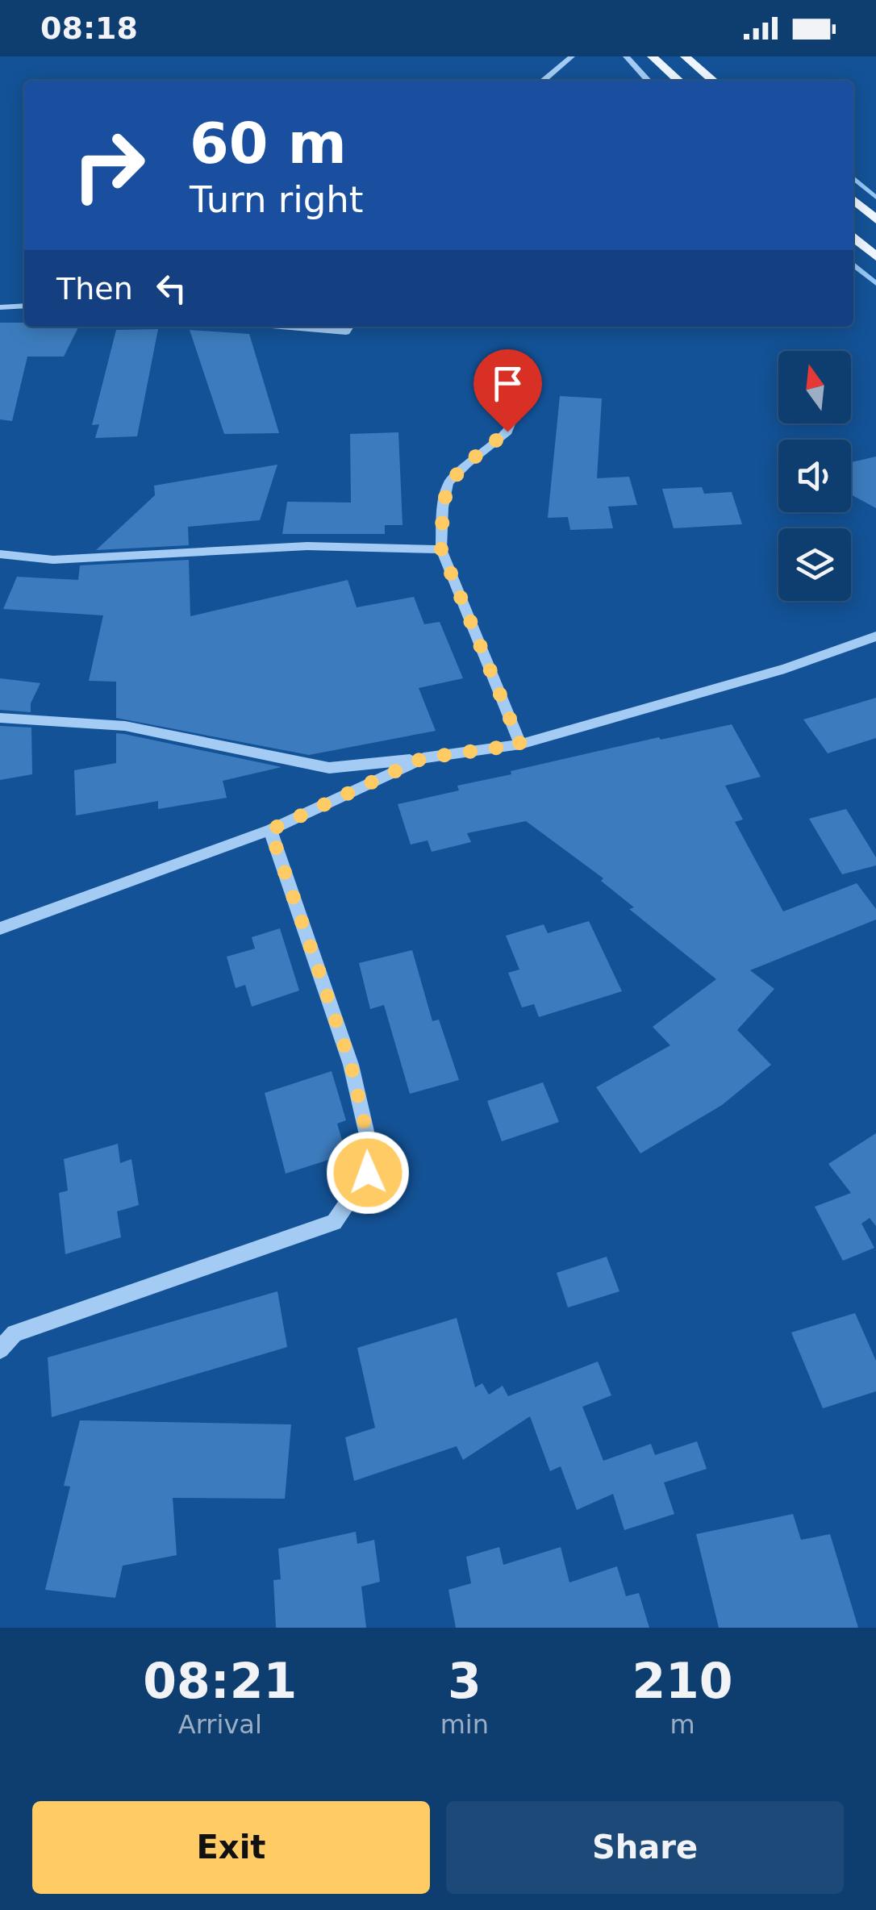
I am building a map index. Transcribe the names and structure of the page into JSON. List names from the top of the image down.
{
  "north": "top",
  "page": {
    "status": "08:18",
    "turn": ["60 m", "Turn right"],
    "then": "Then",
    "eta": [
      "08:21",
      "Arrival",
      "3",
      "min",
      "210",
      "m"
    ],
    "buttons": ["Exit", "Share"]
  }
}
